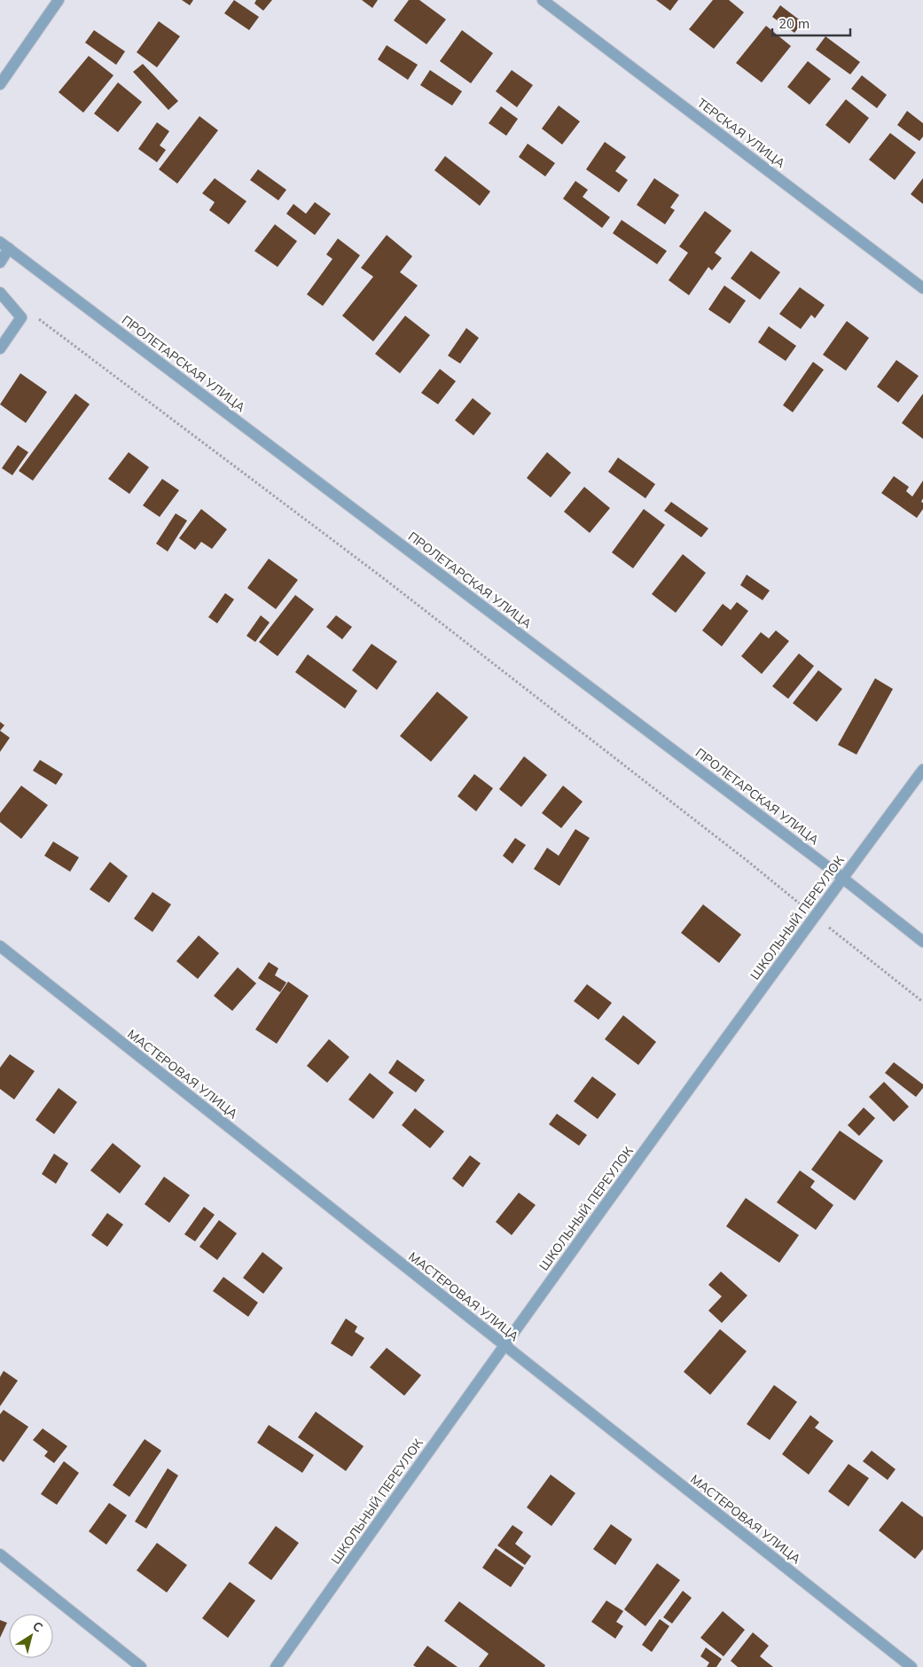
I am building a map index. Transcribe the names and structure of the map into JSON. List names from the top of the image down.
{
  "streets": {
    "street": [
      "ТЕРСКАЯ УЛИЦА",
      "ПРОЛЕТАРСКАЯ УЛИЦА",
      "ШКОЛЬНЫЙ ПЕРЕУЛОК",
      "МАСТЕРОВАЯ УЛИЦА"
    ]
  },
  "crossings": [
    ["ПРОЛЕТАРСКАЯ УЛИЦА", "ШКОЛЬНЫЙ ПЕРЕУЛОК"],
    ["ШКОЛЬНЫЙ ПЕРЕУЛОК", "МАСТЕРОВАЯ УЛИЦА"]
  ],
  "scale_bar": "20 m",
  "north": "top right"
}
